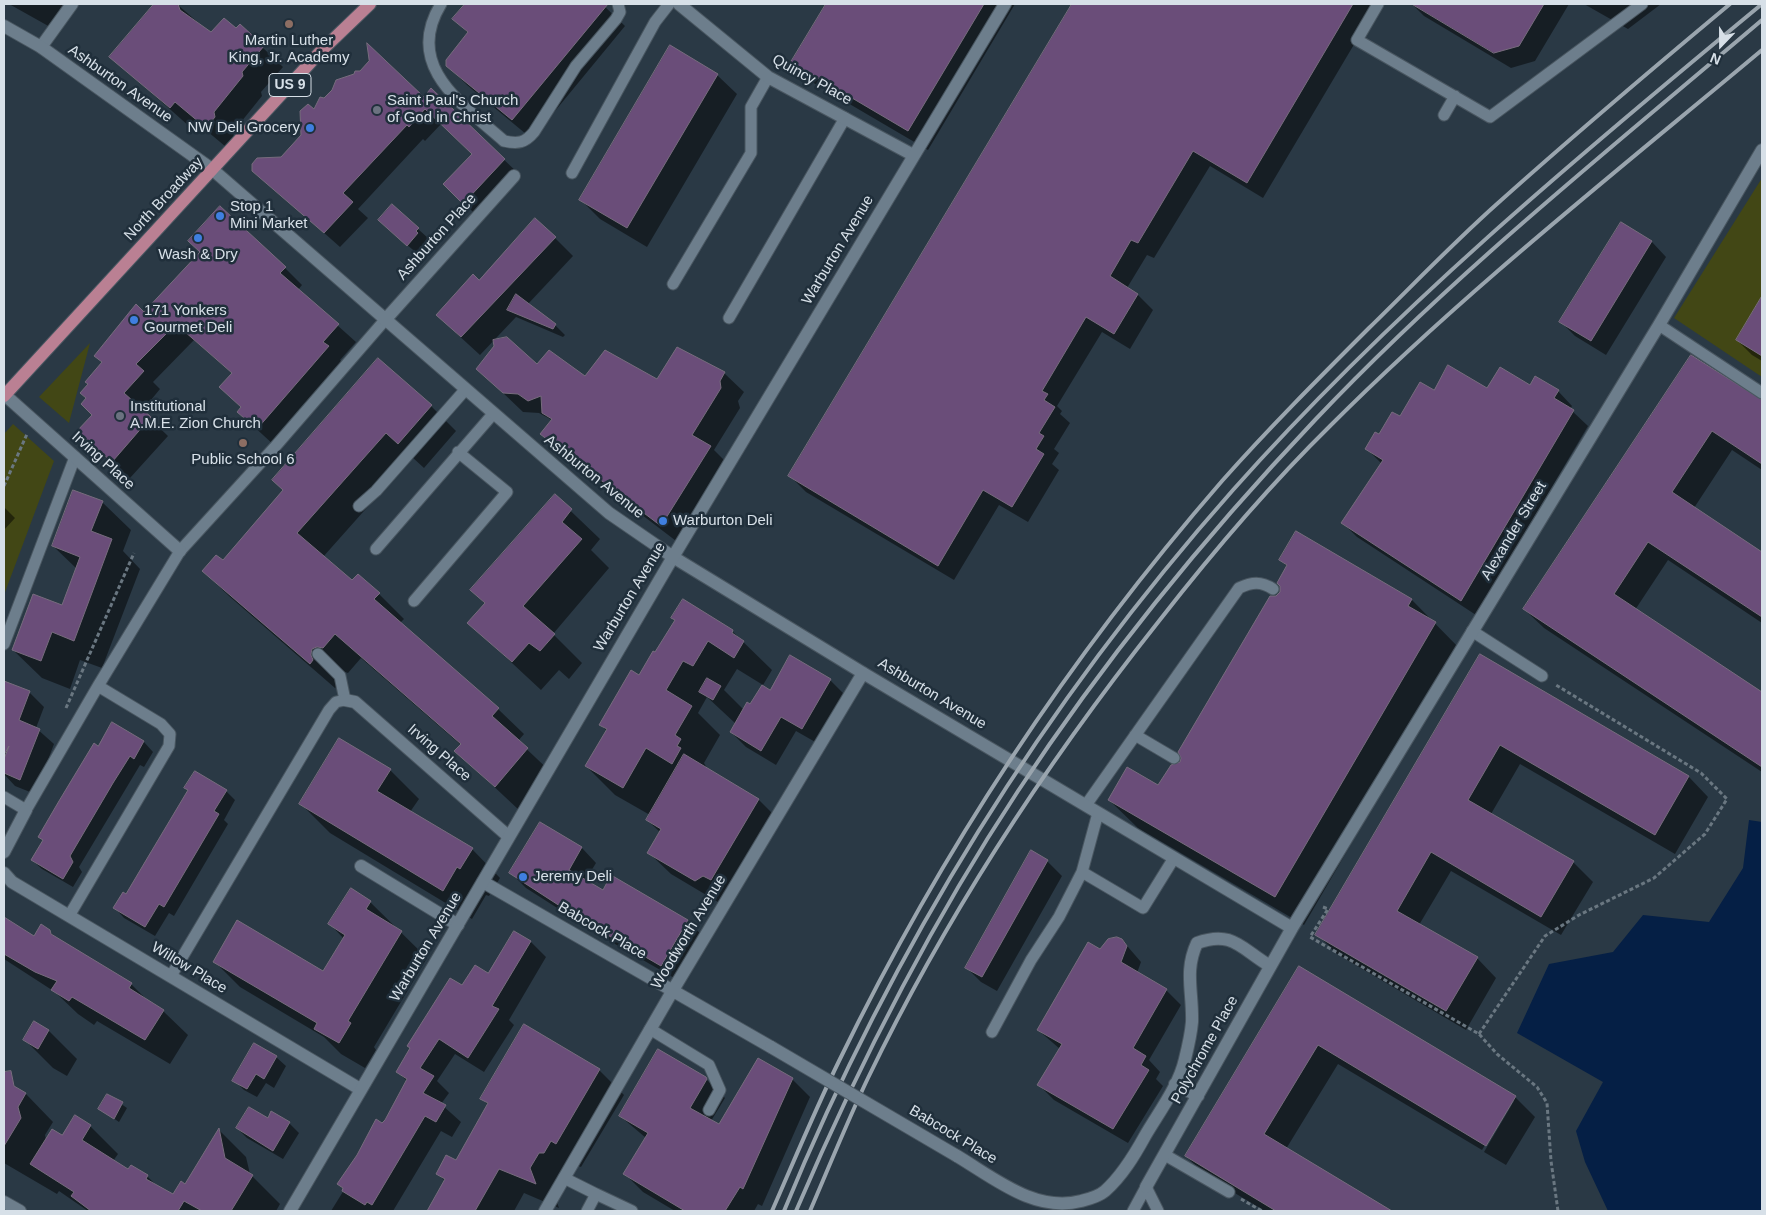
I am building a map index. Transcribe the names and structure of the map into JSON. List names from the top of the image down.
{
  "streets": {
    "main road": ["US 9", "North Broadway"],
    "street": [
      "Quincy Place",
      "Ashburton Avenue",
      "Ashburton Place",
      "Warburton Avenue",
      "Irving Place",
      "Alexander Street",
      "Babcock Place",
      "Woodworth Avenue",
      "Willow Place",
      "Polychrome Place"
    ]
  },
  "crossings": [
    ["Quincy Place", "Warburton Avenue"],
    ["Ashburton Avenue", "North Broadway"],
    ["Ashburton Avenue", "Ashburton Place"],
    ["Ashburton Avenue", "Warburton Avenue"],
    ["Ashburton Avenue", "Alexander Street"],
    ["Ashburton Avenue", "Woodworth Avenue"],
    ["Ashburton Avenue", "Polychrome Place"],
    ["North Broadway", "Irving Place"],
    ["Warburton Avenue", "Irving Place"],
    ["Warburton Avenue", "Babcock Place"],
    ["Warburton Avenue", "Willow Place"],
    ["Alexander Street", "Polychrome Place"],
    ["Babcock Place", "Woodworth Avenue"],
    ["Babcock Place", "Polychrome Place"]
  ],
  "places": [
    "Martin Luther King, Jr. Academy",
    "Saint Paul's Church of God in Christ",
    "NW Deli Grocery",
    "Stop 1 Mini Market",
    "Wash & Dry",
    "171 Yonkers Gourmet Deli",
    "Institutional A.M.E. Zion Church",
    "Public School 6",
    "Warburton Deli",
    "Jeremy Deli"
  ],
  "north": "bottom"
}
